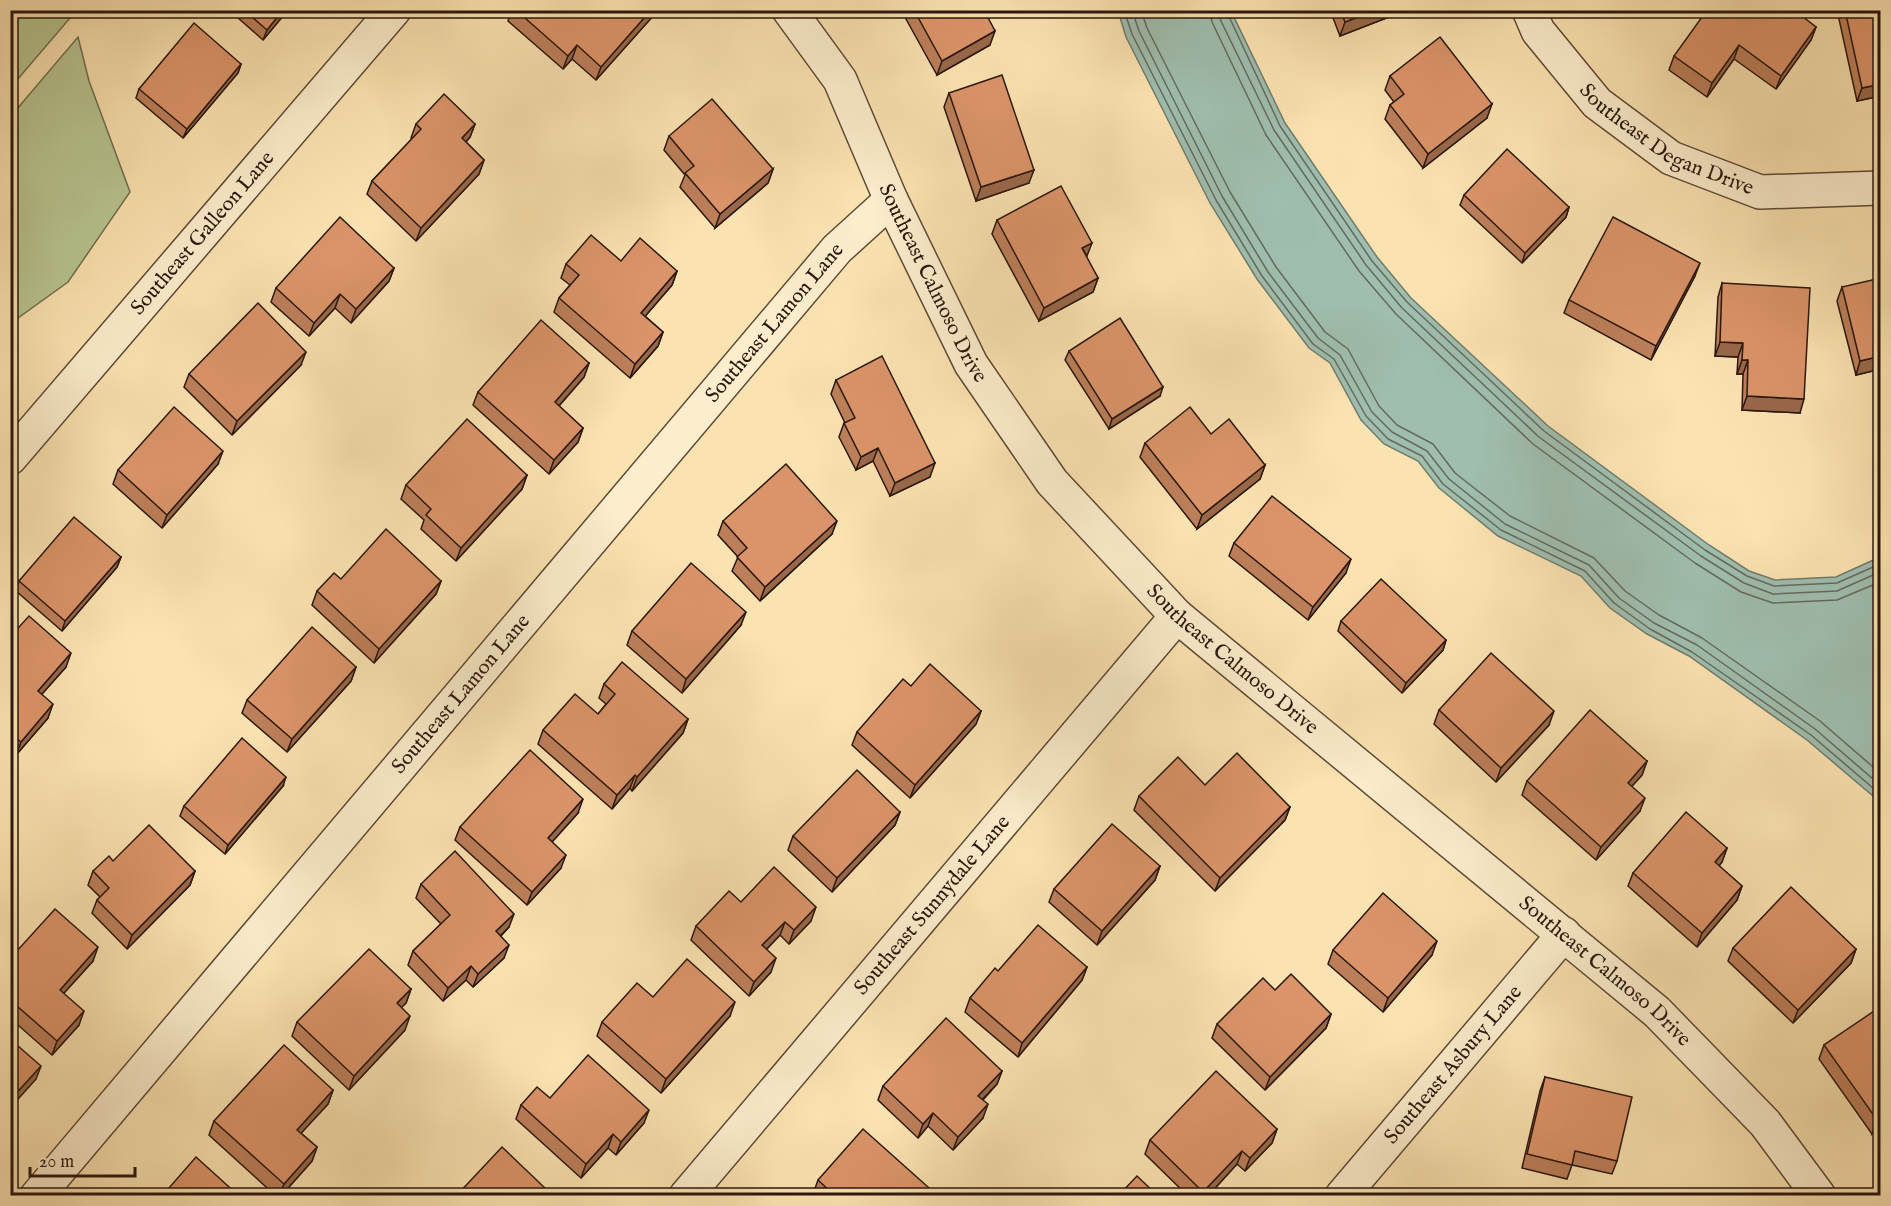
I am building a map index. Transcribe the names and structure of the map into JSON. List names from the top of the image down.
{
  "streets": {
    "street": [
      "Southeast Degan Drive",
      "Southeast Galleon Lane",
      "Southeast Calmoso Drive",
      "Southeast Lamon Lane",
      "Southeast Sunnydale Lane",
      "Southeast Asbury Lane"
    ]
  },
  "crossings": [
    ["Southeast Calmoso Drive", "Southeast Lamon Lane"],
    ["Southeast Calmoso Drive", "Southeast Sunnydale Lane"],
    ["Southeast Calmoso Drive", "Southeast Asbury Lane"]
  ],
  "scale_bar": "20 m"
}
